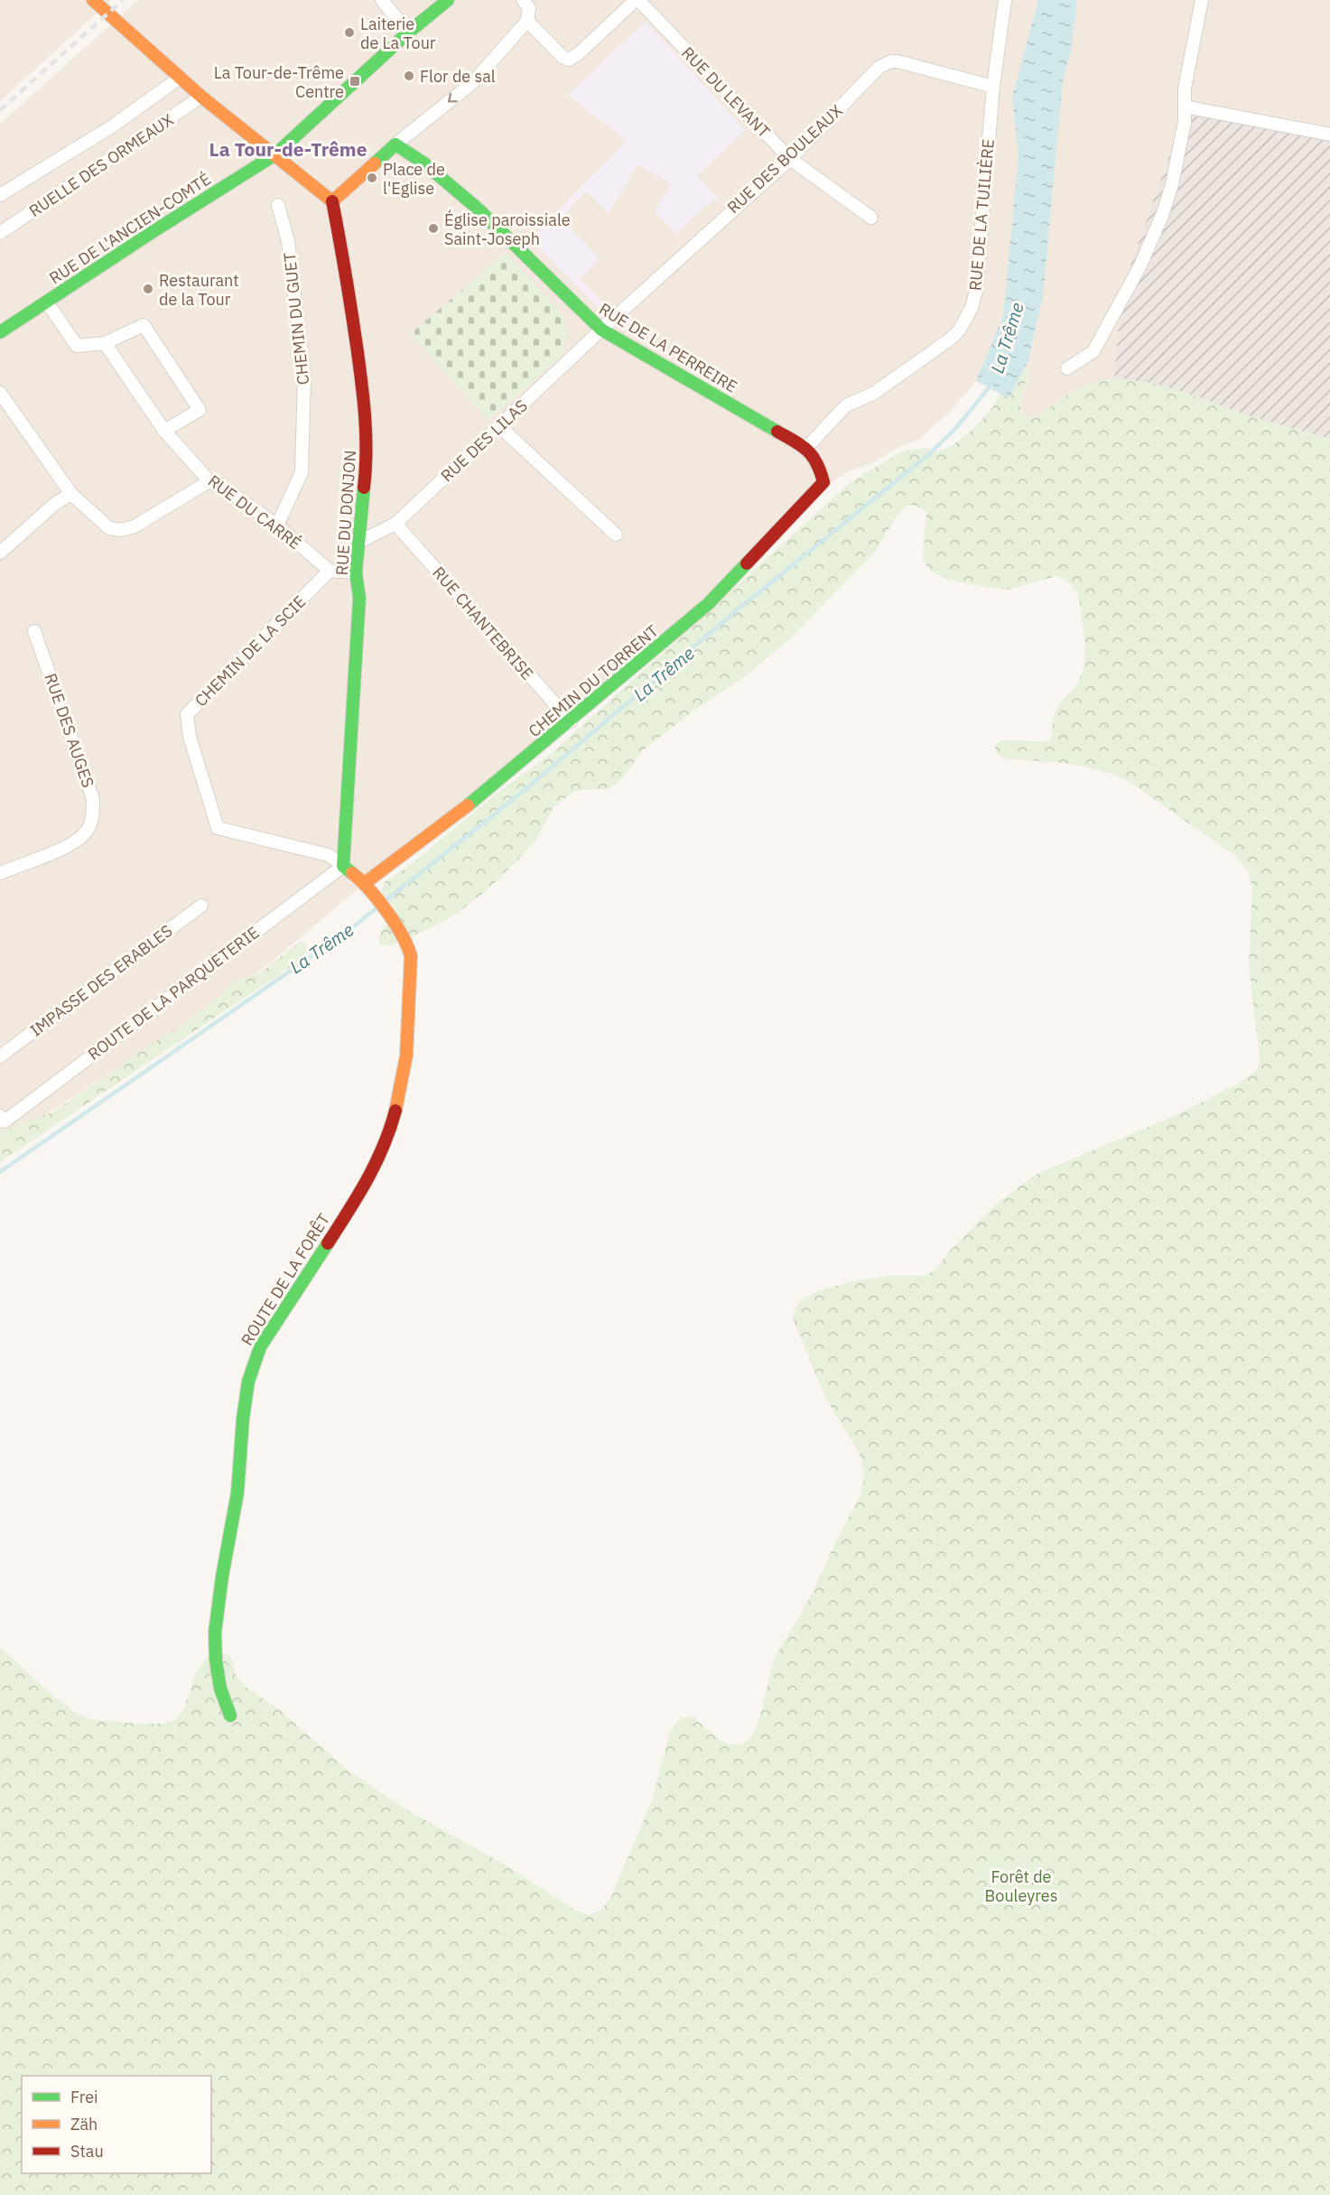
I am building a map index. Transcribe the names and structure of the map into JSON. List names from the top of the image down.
{
  "streets": {
    "street": [
      "RUE DU LEVANT",
      "RUE DES BOULEAUX",
      "RUELLE DES ORMEAUX",
      "RUE DE LA TUILIÈRE",
      "RUE DE L'ANCIEN-COMTÉ",
      "CHEMIN DU GUET",
      "RUE DE LA PERREIRE",
      "RUE DES LILAS",
      "RUE DU CARRÉ",
      "RUE DU DONJON",
      "RUE CHANTEBRISE",
      "CHEMIN DE LA SCIE",
      "CHEMIN DU TORRENT",
      "RUE DES AUGES",
      "IMPASSE DES ERABLES",
      "ROUTE DE LA PARQUETERIE",
      "ROUTE DE LA FORÊT"
    ]
  },
  "crossings": [
    ["RUE DU LEVANT", "RUE DES BOULEAUX"],
    ["RUE DES BOULEAUX", "RUE DE LA TUILIÈRE"],
    ["RUE DES BOULEAUX", "RUE DE LA PERREIRE"],
    ["RUE DES BOULEAUX", "RUE DES LILAS"],
    ["RUE DE LA TUILIÈRE", "RUE DE LA PERREIRE"],
    ["CHEMIN DU GUET", "RUE DU CARRÉ"],
    ["RUE DE LA PERREIRE", "RUE DES LILAS"],
    ["RUE DE LA PERREIRE", "CHEMIN DU TORRENT"],
    ["RUE DES LILAS", "RUE DU DONJON"],
    ["RUE DES LILAS", "RUE CHANTEBRISE"],
    ["RUE DU CARRÉ", "CHEMIN DE LA SCIE"],
    ["RUE DU DONJON", "CHEMIN DE LA SCIE"],
    ["RUE DU DONJON", "ROUTE DE LA PARQUETERIE"],
    ["RUE CHANTEBRISE", "CHEMIN DU TORRENT"],
    ["CHEMIN DE LA SCIE", "ROUTE DE LA PARQUETERIE"],
    ["CHEMIN DU TORRENT", "ROUTE DE LA FORÊT"]
  ],
  "districts": ["La Tour-de-Trême"],
  "water": ["La Trême"],
  "parks": ["Forêt de Bouleyres"],
  "places": {
    "other": [
      "Laiterie de La Tour",
      "Flor de sal",
      "Place de l'Eglise",
      "Église paroissiale Saint-Joseph",
      "Restaurant de la Tour"
    ],
    "transit": ["La Tour-de-Trême Centre"]
  },
  "legend": ["Frei", "Zäh", "Stau"]
}
